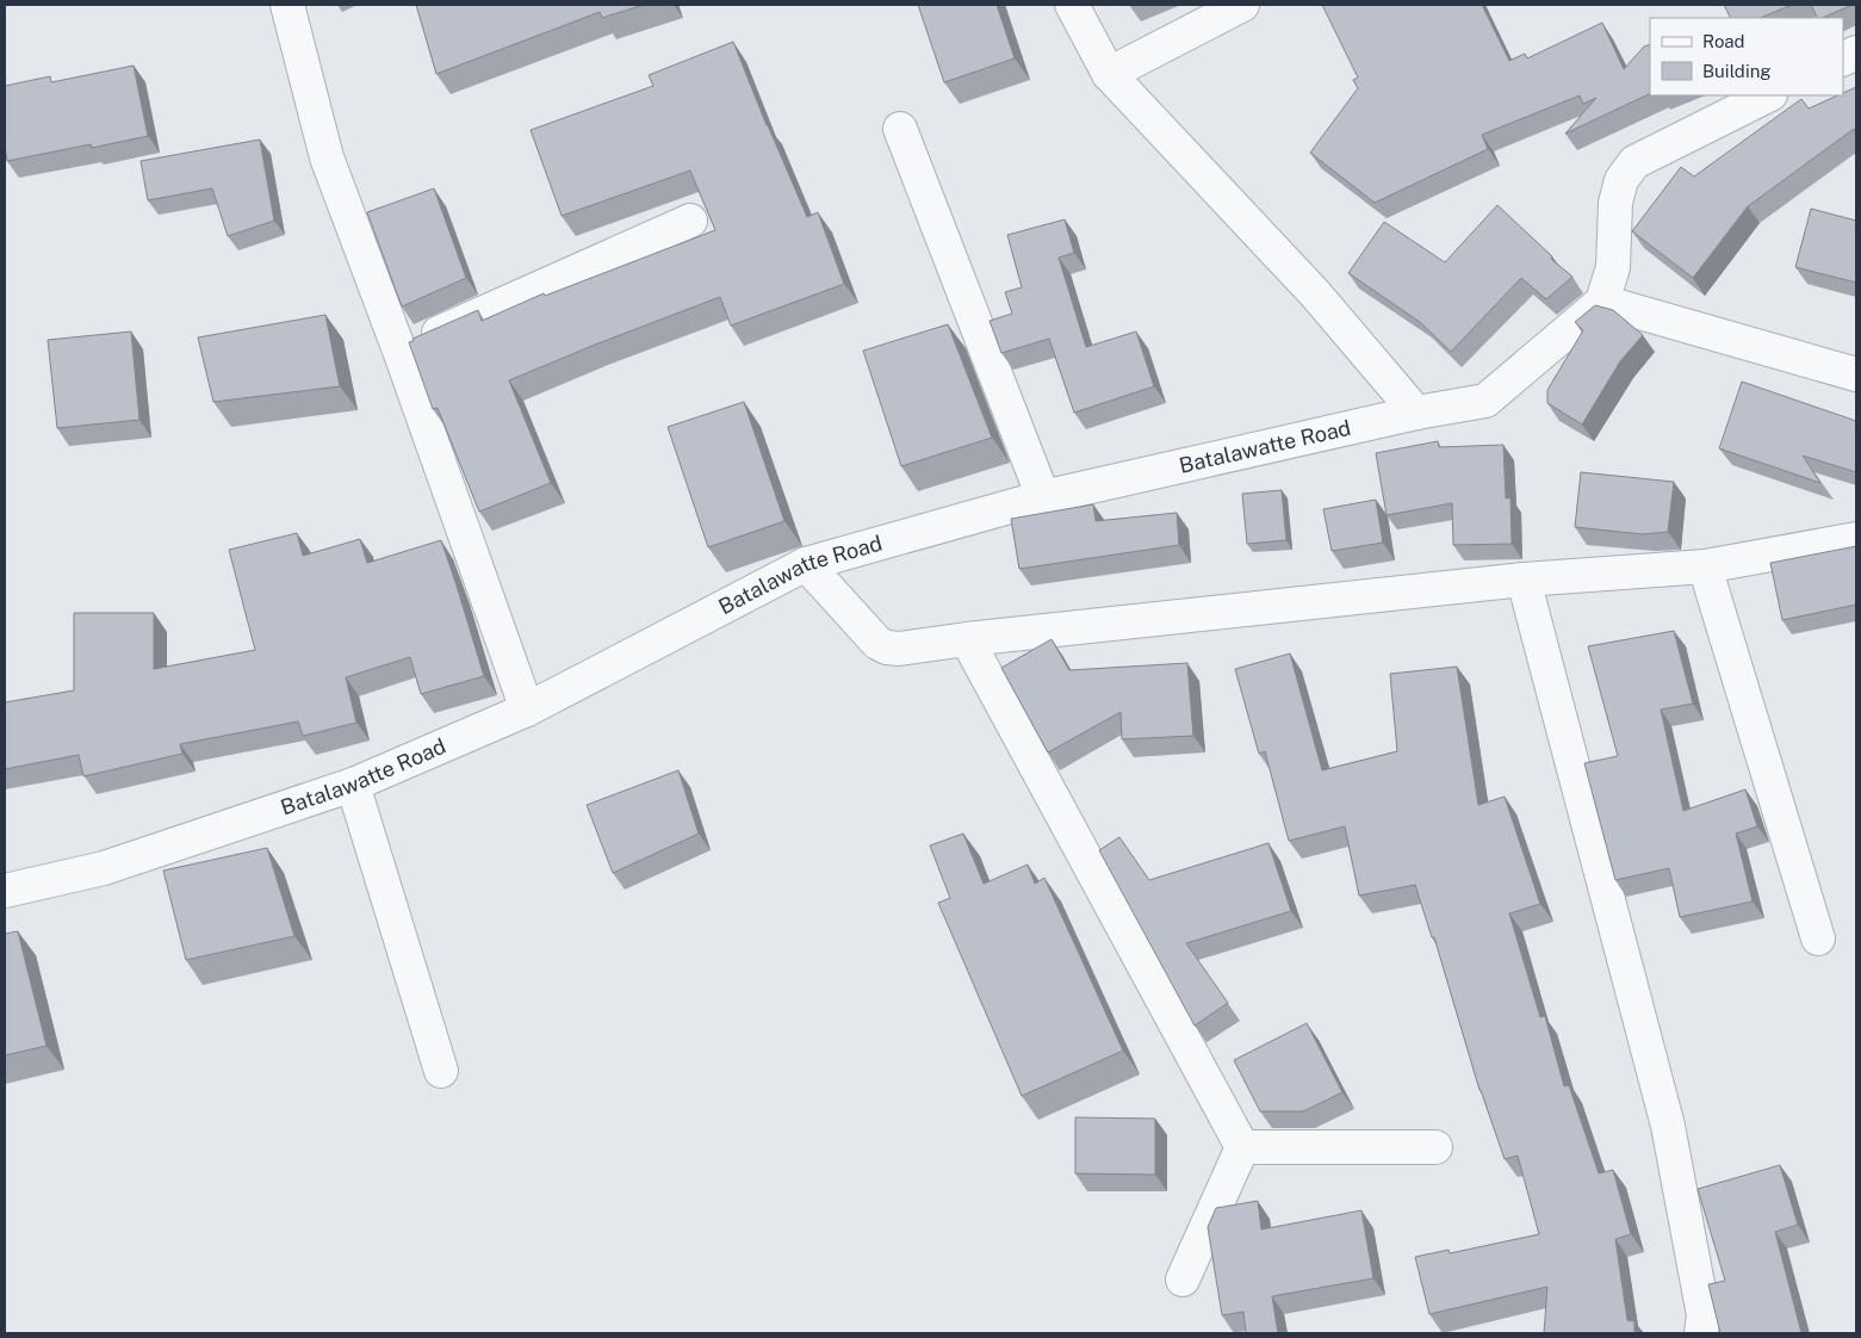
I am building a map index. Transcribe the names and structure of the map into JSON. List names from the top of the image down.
{
  "streets": {
    "street": ["Batalawatte Road"]
  },
  "legend": ["Road", "Building"]
}
